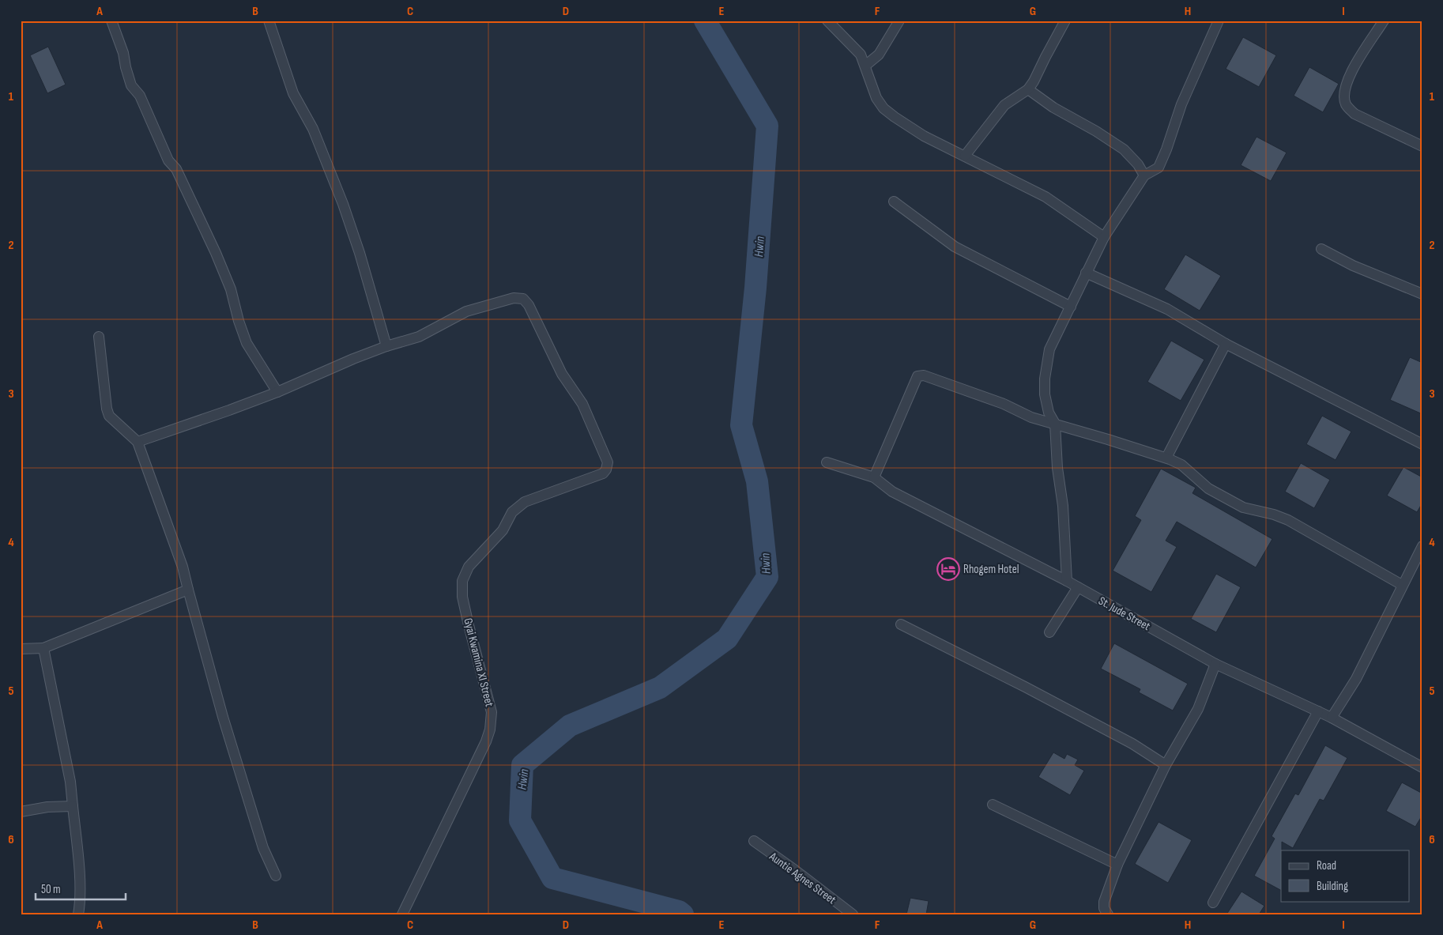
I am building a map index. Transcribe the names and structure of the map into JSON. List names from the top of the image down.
{
  "streets": {
    "street": ["St. Jude Street", "Gyai Kwamina XI Street", "Auntie Agnes Street"]
  },
  "water": ["Hwin"],
  "places": {
    "hotel": ["Rhogem Hotel"]
  },
  "legend": ["Road", "Building"],
  "scale_bar": "50 m",
  "grid": {
    "columns": [
      "A",
      "B",
      "C",
      "D",
      "E",
      "F",
      "G",
      "H",
      "I"
    ],
    "rows": [
      "1",
      "2",
      "3",
      "4",
      "5",
      "6"
    ]
  }
}
